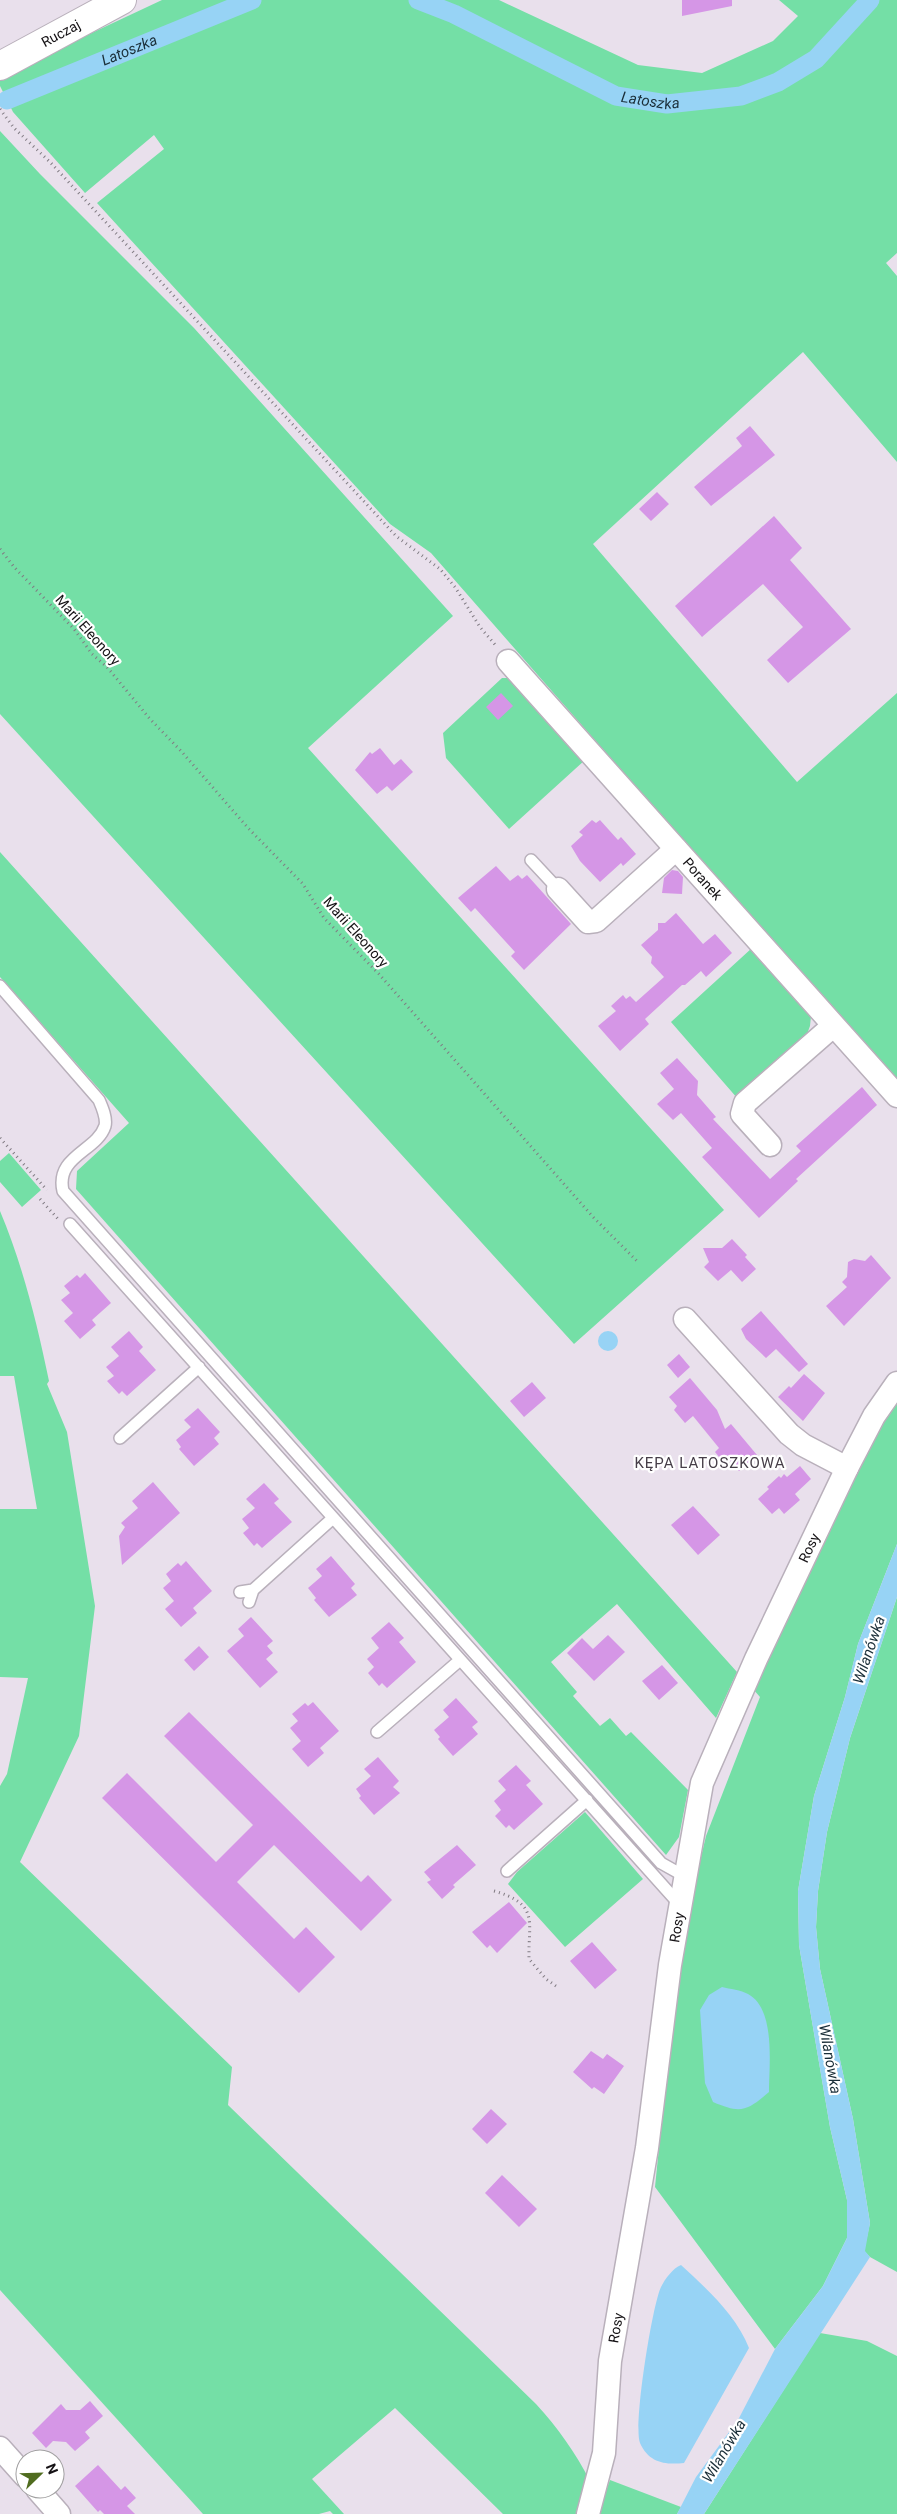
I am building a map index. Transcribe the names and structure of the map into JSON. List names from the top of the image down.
{
  "streets": {
    "street": ["Ruczaj", "Poranek", "Rosy"],
    "path": ["Marii Eleonory"]
  },
  "districts": ["KĘPA LATOSZKOWA"],
  "water": ["Latoszka", "Wilanówka"],
  "north": "top right"
}
